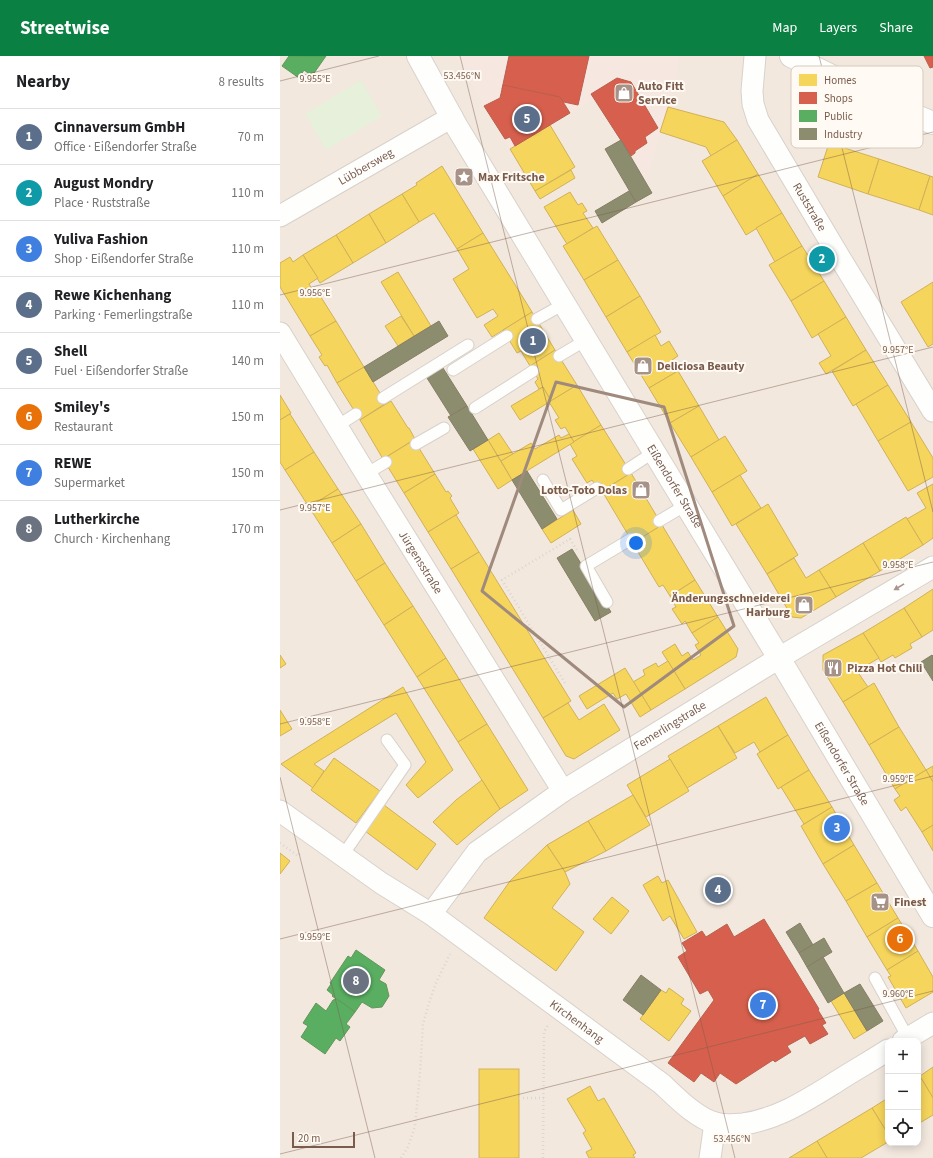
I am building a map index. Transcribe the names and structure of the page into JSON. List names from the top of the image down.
{
  "streets": {
    "main road": ["Eißendorfer Straße"],
    "street": [
      "Lübbersweg",
      "Ruststraße",
      "Jürgensstraße",
      "Femerlingstraße",
      "Kirchenhang"
    ]
  },
  "crossings": [
    ["Lübbersweg", "Eißendorfer Straße"],
    ["Eißendorfer Straße", "Femerlingstraße"],
    ["Jürgensstraße", "Femerlingstraße"],
    ["Femerlingstraße", "Kirchenhang"]
  ],
  "places": {
    "shop": [
      "Auto Fitt Service",
      "Deliciosa Beauty",
      "Lotto-Toto Dolas",
      "Änderungsschneiderei Harburg"
    ],
    "place": ["Max Fritsche"],
    "restaurant": ["Pizza Hot Chili"],
    "supermarket": ["Finest"]
  },
  "legend": [
    "Homes",
    "Shops",
    "Public",
    "Industry"
  ],
  "scale_bar": "20 m",
  "page": {
    "header": "Streetwise",
    "nav": ["Map", "Layers", "Share"],
    "heading": ["Nearby", "8 results"],
    "pins": [
      "5",
      "2",
      "1",
      "3",
      "4",
      "6",
      "8",
      "7"
    ],
    "list": [
      {
        "mark": "1",
        "name": "Cinnaversum GmbH",
        "note": "Office · Eißendorfer Straße",
        "value": "70 m"
      },
      {
        "mark": "2",
        "name": "August Mondry",
        "note": "Place · Ruststraße",
        "value": "110 m"
      },
      {
        "mark": "3",
        "name": "Yuliva Fashion",
        "note": "Shop · Eißendorfer Straße",
        "value": "110 m"
      },
      {
        "mark": "4",
        "name": "Rewe Kichenhang",
        "note": "Parking · Femerlingstraße",
        "value": "110 m"
      },
      {
        "mark": "5",
        "name": "Shell",
        "note": "Fuel · Eißendorfer Straße",
        "value": "140 m"
      },
      {
        "mark": "6",
        "name": "Smiley's",
        "note": "Restaurant",
        "value": "150 m"
      },
      {
        "mark": "7",
        "name": "REWE",
        "note": "Supermarket",
        "value": "150 m"
      },
      {
        "mark": "8",
        "name": "Lutherkirche",
        "note": "Church · Kirchenhang",
        "value": "170 m"
      }
    ],
    "map_buttons": ["+", "−"],
    "scale": "20 m"
  },
  "coordinates": [
    "53.456°N",
    "9.955°E",
    "9.956°E",
    "9.957°E",
    "9.958°E",
    "9.959°E",
    "9.960°E"
  ]
}
